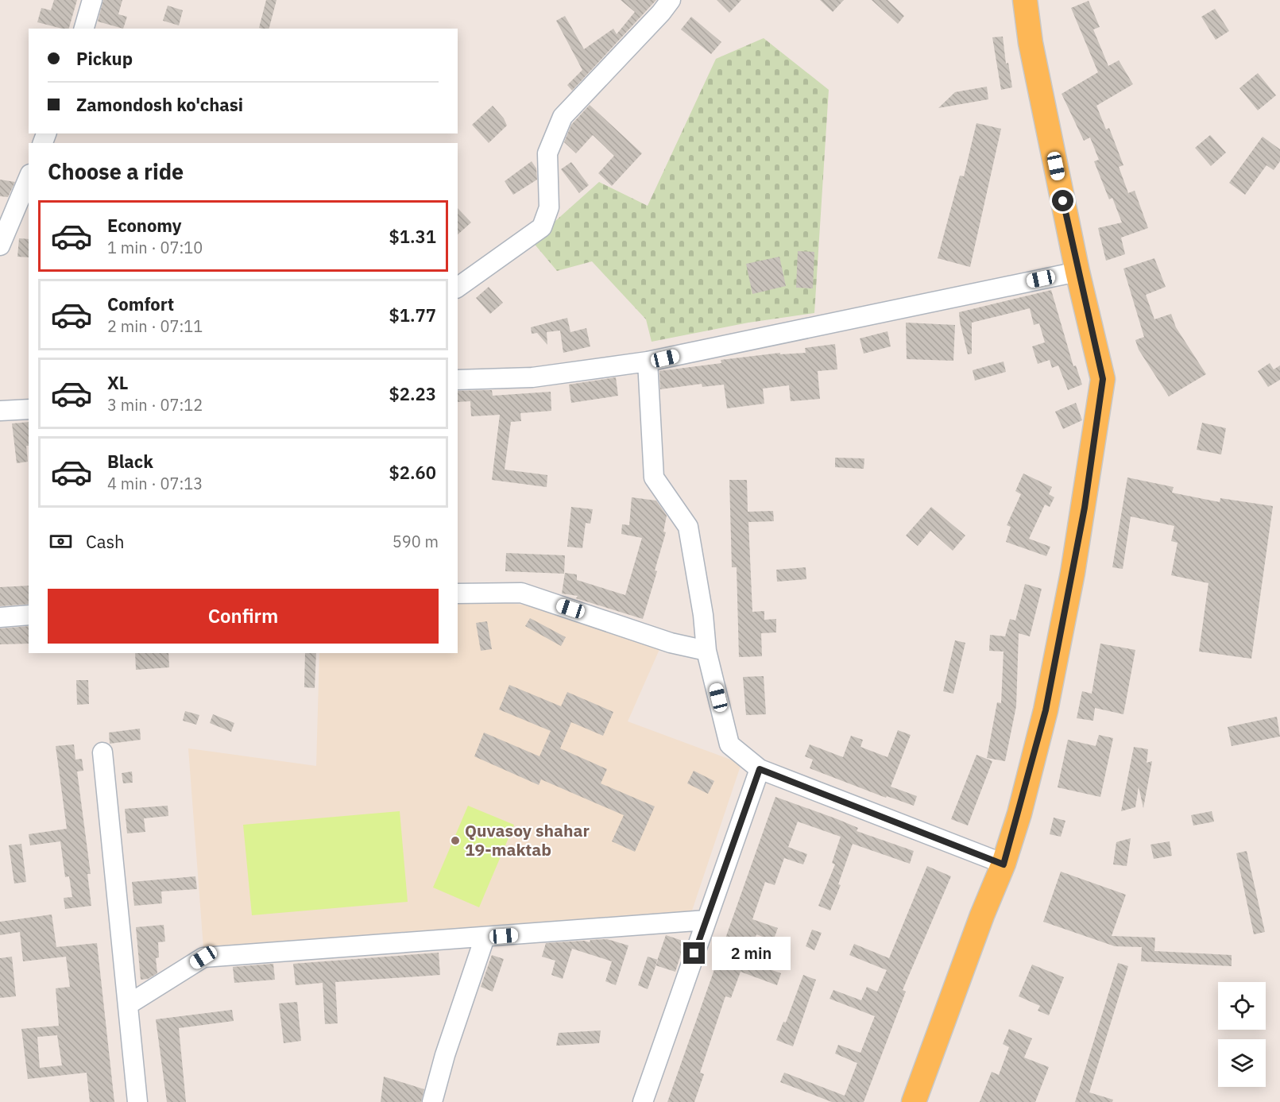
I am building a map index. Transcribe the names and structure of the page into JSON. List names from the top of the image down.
{
  "places": ["Quvasoy shahar 19-maktab"],
  "page": {
    "banner": ["Pickup", "Zamondosh ko'chasi"],
    "heading": "Choose a ride",
    "list": [
      {
        "name": "Economy",
        "note": "1 min · 07:10",
        "value": "$1.31"
      },
      {
        "name": "Comfort",
        "note": "2 min · 07:11",
        "value": "$1.77"
      },
      {
        "name": "XL",
        "note": "3 min · 07:12",
        "value": "$2.23"
      },
      {
        "name": "Black",
        "note": "4 min · 07:13",
        "value": "$2.60"
      }
    ],
    "pay": ["Cash", "590 m"],
    "buttons": "Confirm",
    "bubble": "2 min"
  }
}
